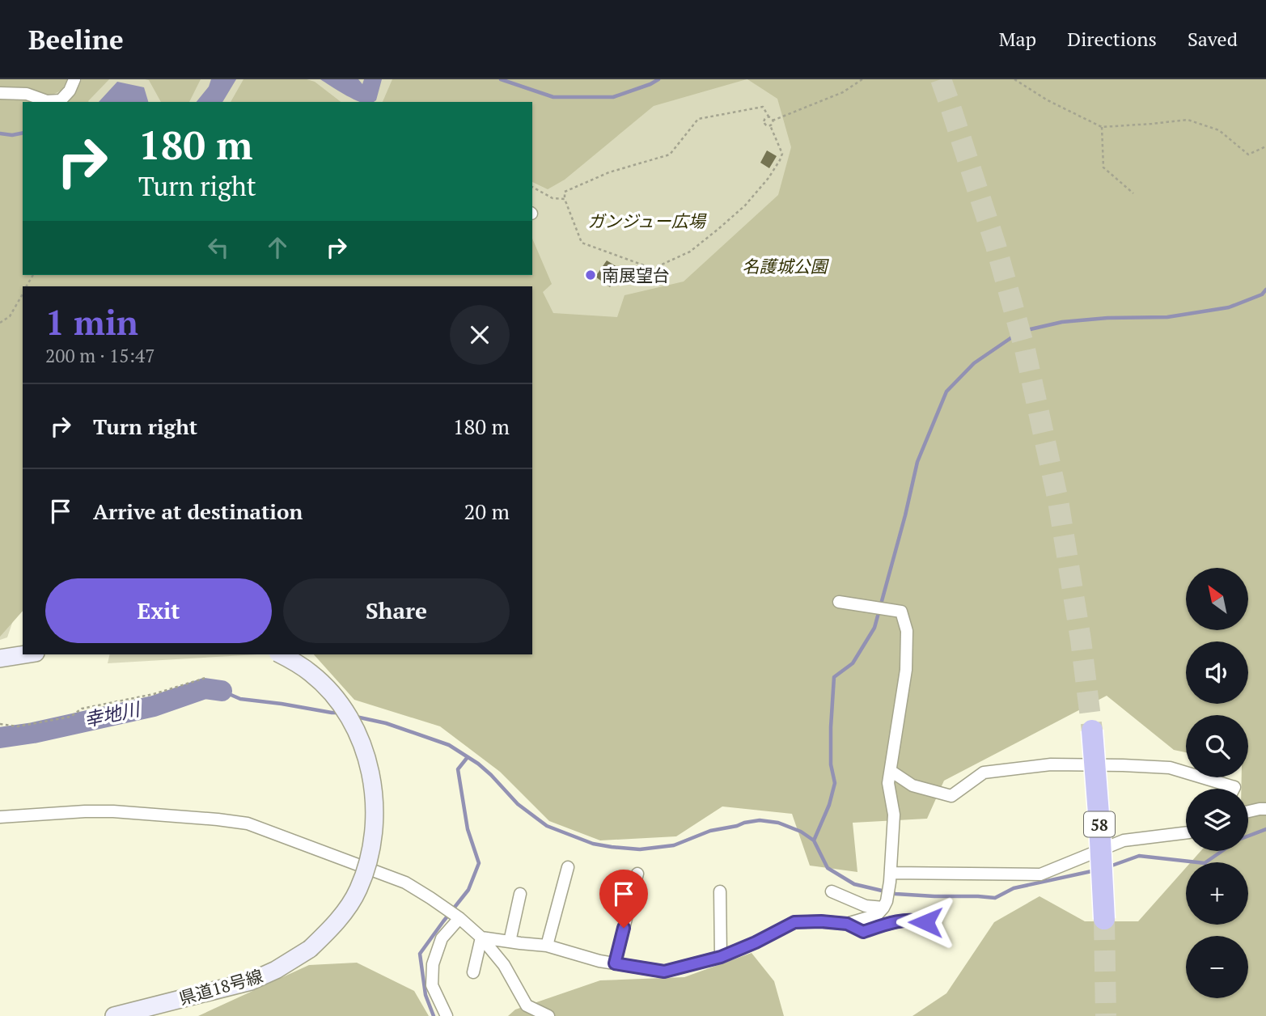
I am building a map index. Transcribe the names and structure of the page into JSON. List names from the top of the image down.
{
  "streets": {
    "highway": ["58"],
    "main road": ["県道18号線"]
  },
  "water": ["幸地川"],
  "parks": ["ガンジュー広場", "名護城公園"],
  "places": ["南展望台"],
  "north": "top left",
  "page": {
    "header": "Beeline",
    "nav": ["Map", "Directions", "Saved"],
    "turn": ["180 m", "Turn right"],
    "heading": ["1 min", "200 m · 15:47"],
    "list": [
      {
        "name": "Turn right",
        "value": "180 m"
      },
      {
        "name": "Arrive at destination",
        "value": "20 m"
      }
    ],
    "buttons": ["Exit", "Share"],
    "map_buttons": ["+", "−"]
  }
}
